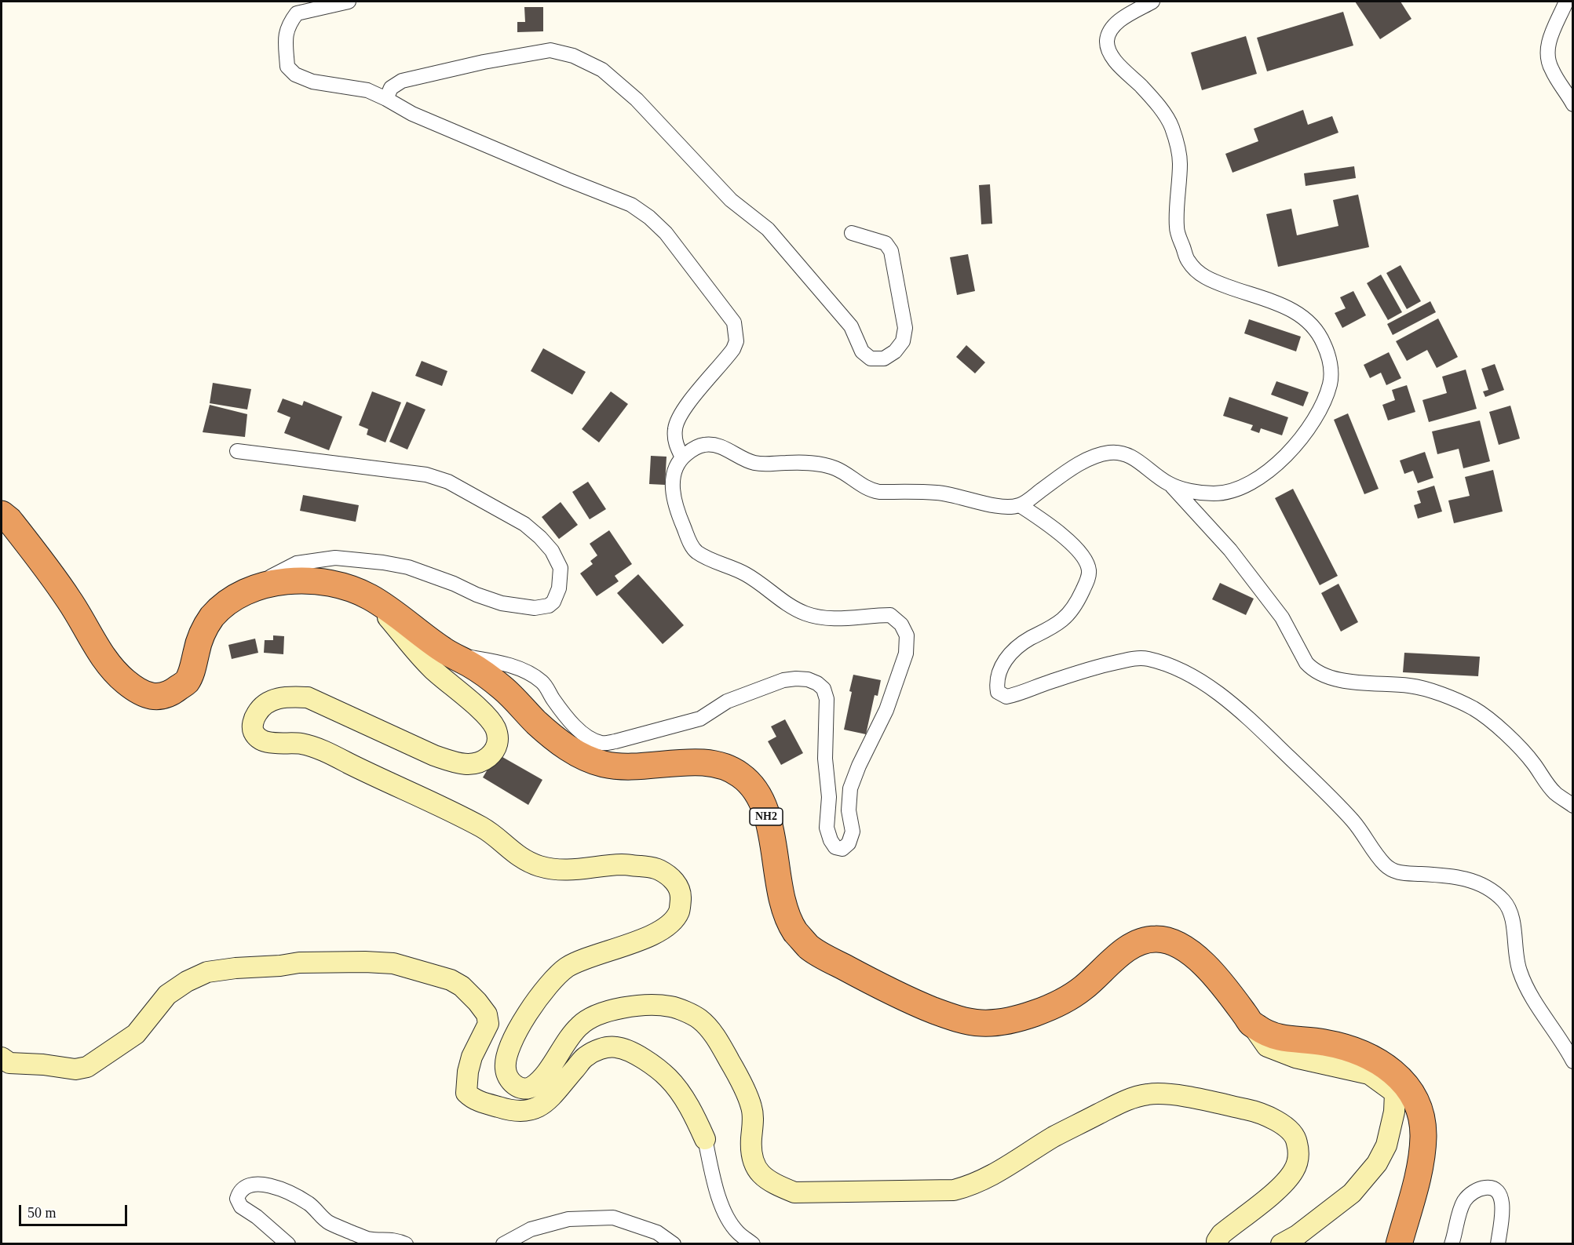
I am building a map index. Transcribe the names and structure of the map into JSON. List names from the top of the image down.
{
  "streets": {
    "highway": ["NH2"]
  },
  "scale_bar": "50 m"
}
